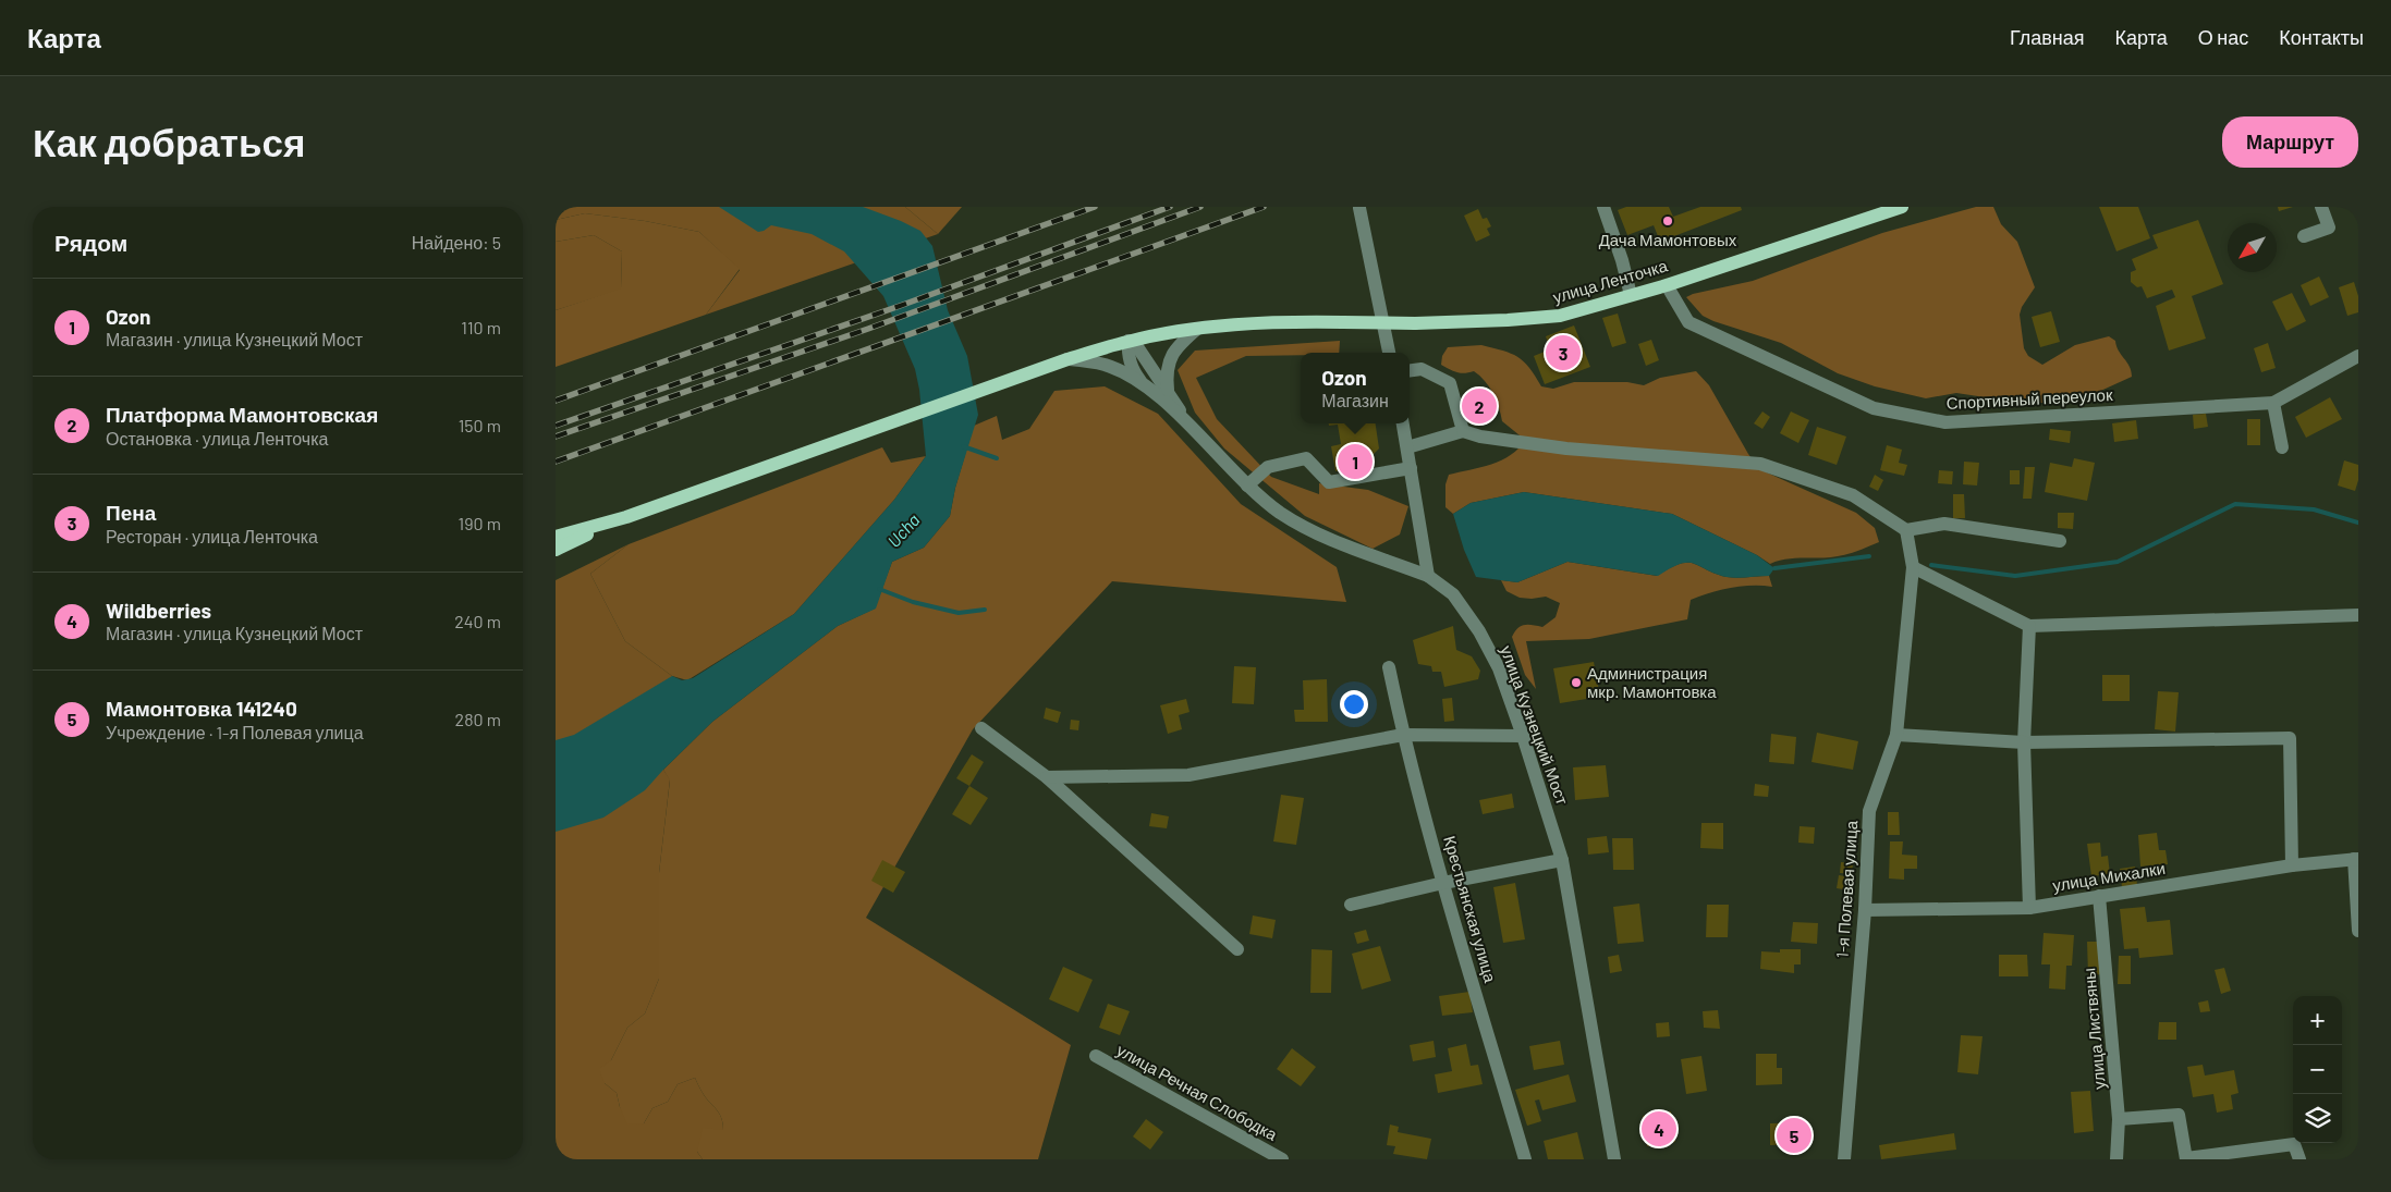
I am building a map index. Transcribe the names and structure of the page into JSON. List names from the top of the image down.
{
  "streets": {
    "main road": ["улица Ленточка"],
    "street": [
      "Спортивный переулок",
      "улица Кузнецкий Мост",
      "улица Михалки",
      "1-я Полевая улица",
      "Крестьянская улица",
      "улица Листвяны",
      "улица Речная Слободка"
    ]
  },
  "crossings": [
    ["улица Ленточка", "Спортивный переулок"],
    ["улица Михалки", "1-я Полевая улица"],
    ["улица Михалки", "улица Листвяны"]
  ],
  "water": ["Ucha"],
  "places": ["Дача Мамонтовых", "Администрация мкр. Мамонтовка"],
  "north": "bottom left",
  "page": {
    "header": "Карта",
    "nav": [
      "Главная",
      "Карта",
      "О нас",
      "Контакты"
    ],
    "buttons": "Маршрут",
    "title": "Как добраться",
    "heading": ["Рядом", "Найдено: 5"],
    "list": [
      {
        "mark": "1",
        "name": "Ozon",
        "note": "Магазин · улица Кузнецкий Мост",
        "value": "110 m"
      },
      {
        "mark": "2",
        "name": "Платформа Мамонтовская",
        "note": "Остановка · улица Ленточка",
        "value": "150 m"
      },
      {
        "mark": "3",
        "name": "Пена",
        "note": "Ресторан · улица Ленточка",
        "value": "190 m"
      },
      {
        "mark": "4",
        "name": "Wildberries",
        "note": "Магазин · улица Кузнецкий Мост",
        "value": "240 m"
      },
      {
        "mark": "5",
        "name": "Мамонтовка 141240",
        "note": "Учреждение · 1-я Полевая улица",
        "value": "280 m"
      }
    ],
    "pins": [
      "3",
      "2",
      "1",
      "4",
      "5"
    ],
    "popup": ["Ozon", "Магазин"],
    "map_buttons": ["+", "−"]
  }
}
